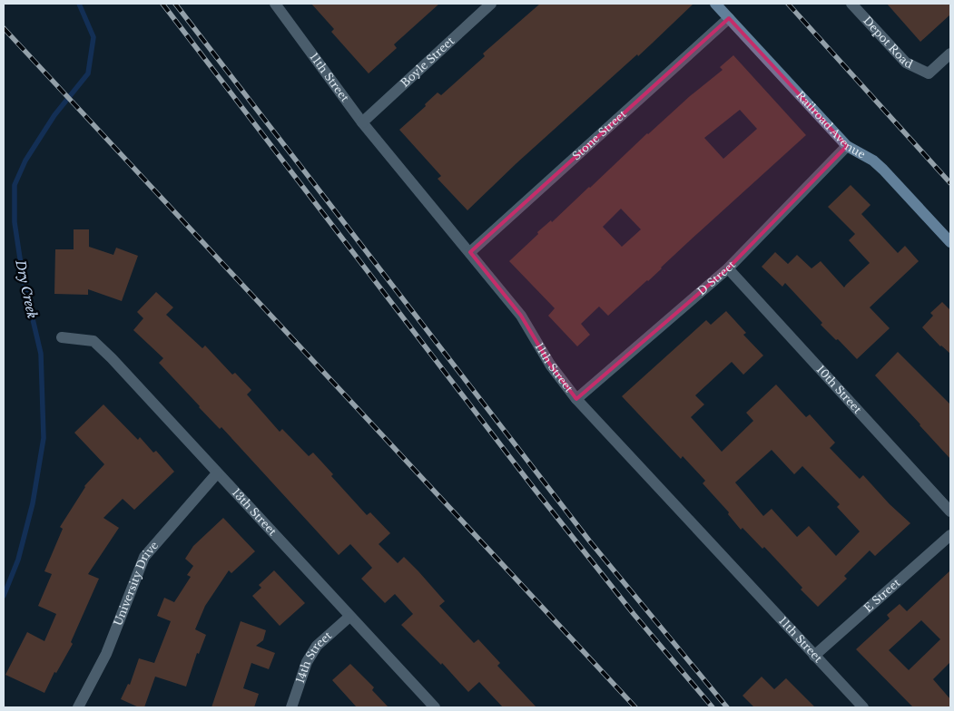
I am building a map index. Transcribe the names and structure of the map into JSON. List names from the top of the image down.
{
  "streets": {
    "street": [
      "Depot Road",
      "Boyle Street",
      "11th Street",
      "Railroad Avenue",
      "Stone Street",
      "D Street",
      "10th Street",
      "13th Street",
      "University Drive",
      "E Street",
      "14th Street"
    ]
  },
  "crossings": [
    ["Boyle Street", "11th Street"],
    ["11th Street", "Stone Street"],
    ["11th Street", "D Street"],
    ["11th Street", "E Street"],
    ["Railroad Avenue", "Stone Street"],
    ["Railroad Avenue", "D Street"],
    ["D Street", "10th Street"],
    ["13th Street", "University Drive"],
    ["13th Street", "14th Street"]
  ],
  "water": ["Dry Creek"]
}
